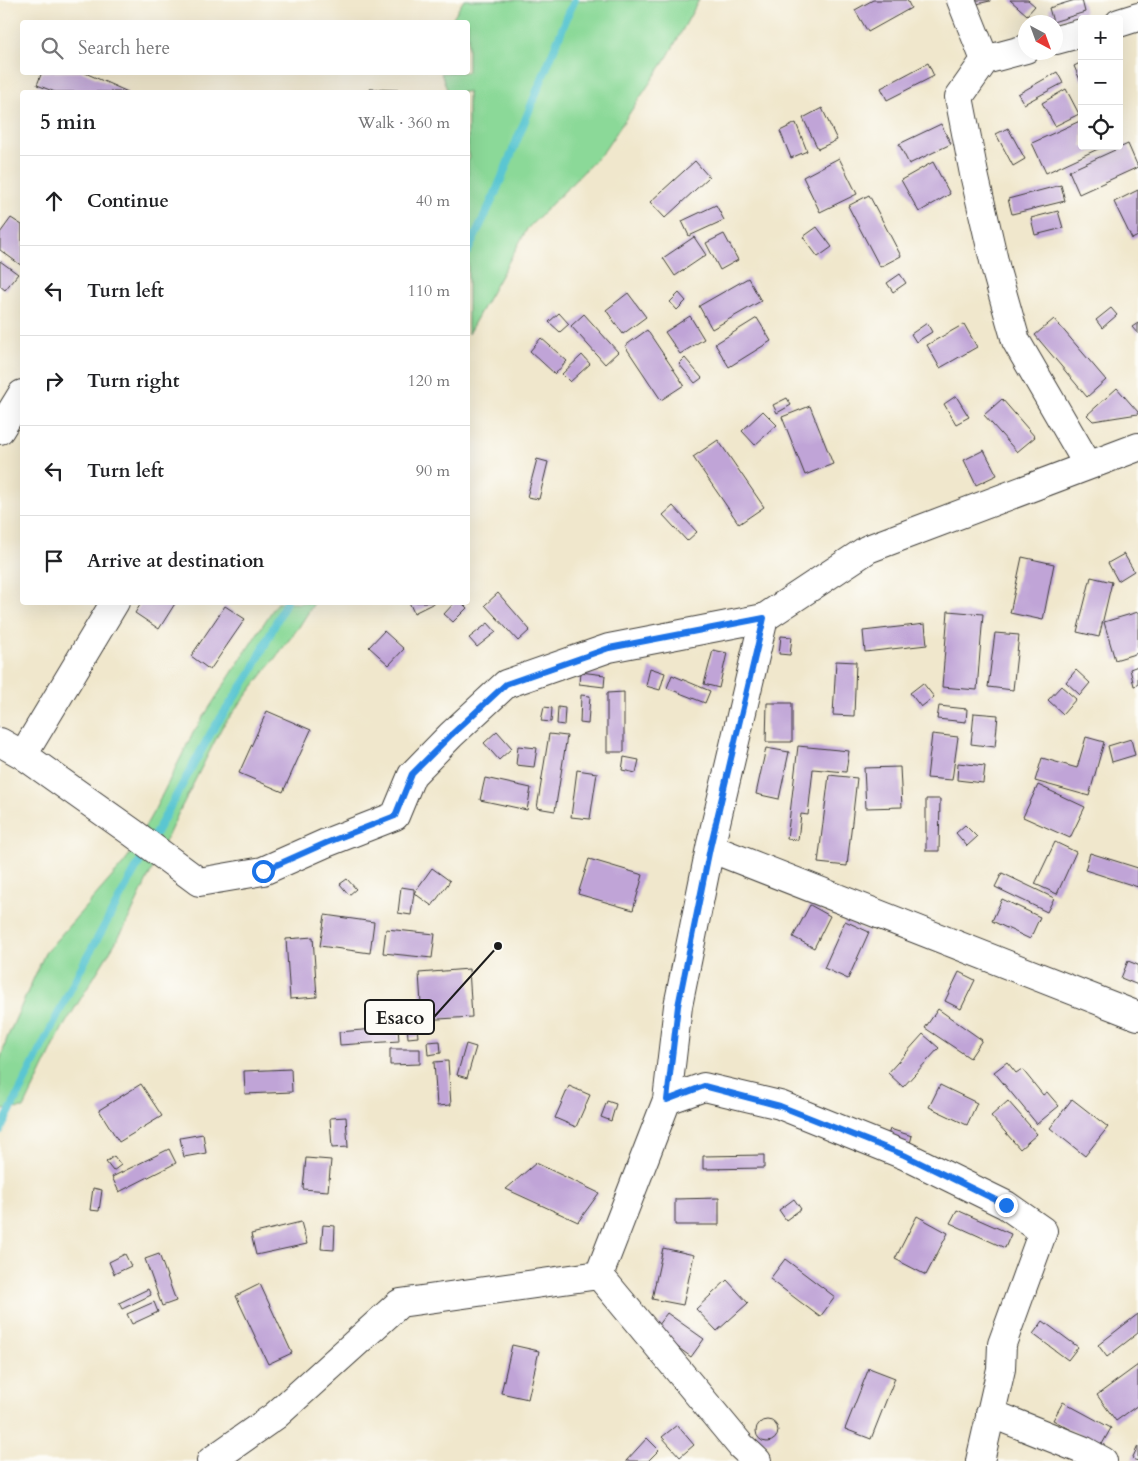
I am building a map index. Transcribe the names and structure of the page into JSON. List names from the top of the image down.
{
  "places": ["Esaco"],
  "north": "bottom right",
  "page": {
    "map_buttons": ["+", "−"],
    "search": "Search here",
    "heading": ["5 min", "Walk · 360 m"],
    "list": [
      ["Continue", "40 m"],
      ["Turn left", "110 m"],
      ["Turn right", "120 m"],
      ["Turn left", "90 m"],
      "Arrive at destination"
    ]
  }
}
